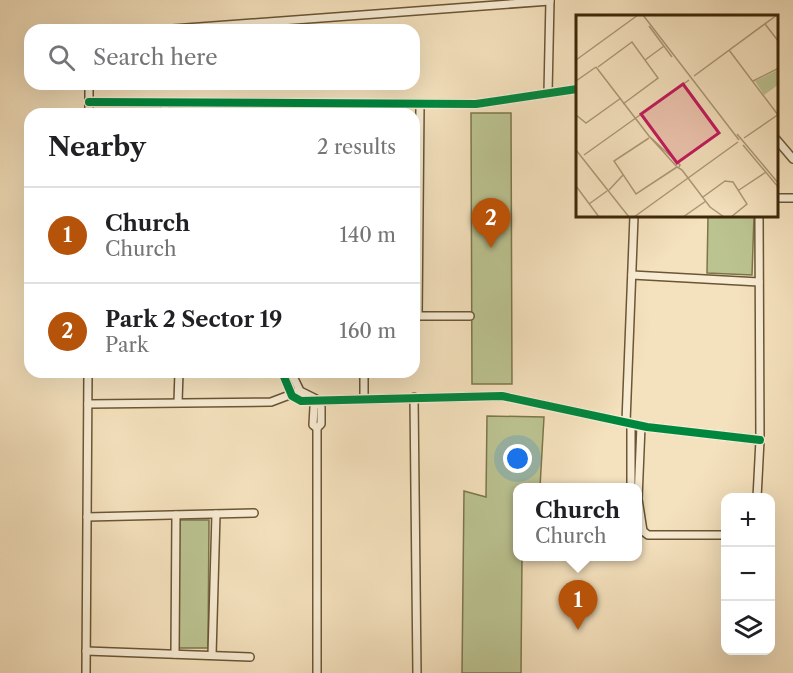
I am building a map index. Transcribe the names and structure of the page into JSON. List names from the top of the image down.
{
  "page": {
    "search": "Search here",
    "heading": ["Nearby", "2 results"],
    "list": [
      {
        "mark": "1",
        "name": "Church",
        "note": "Church",
        "value": "140 m"
      },
      {
        "mark": "2",
        "name": "Park 2 Sector 19",
        "note": "Park",
        "value": "160 m"
      }
    ],
    "pins": ["2", "1"],
    "popup": ["Church", "Church"],
    "map_buttons": ["+", "−"]
  }
}
